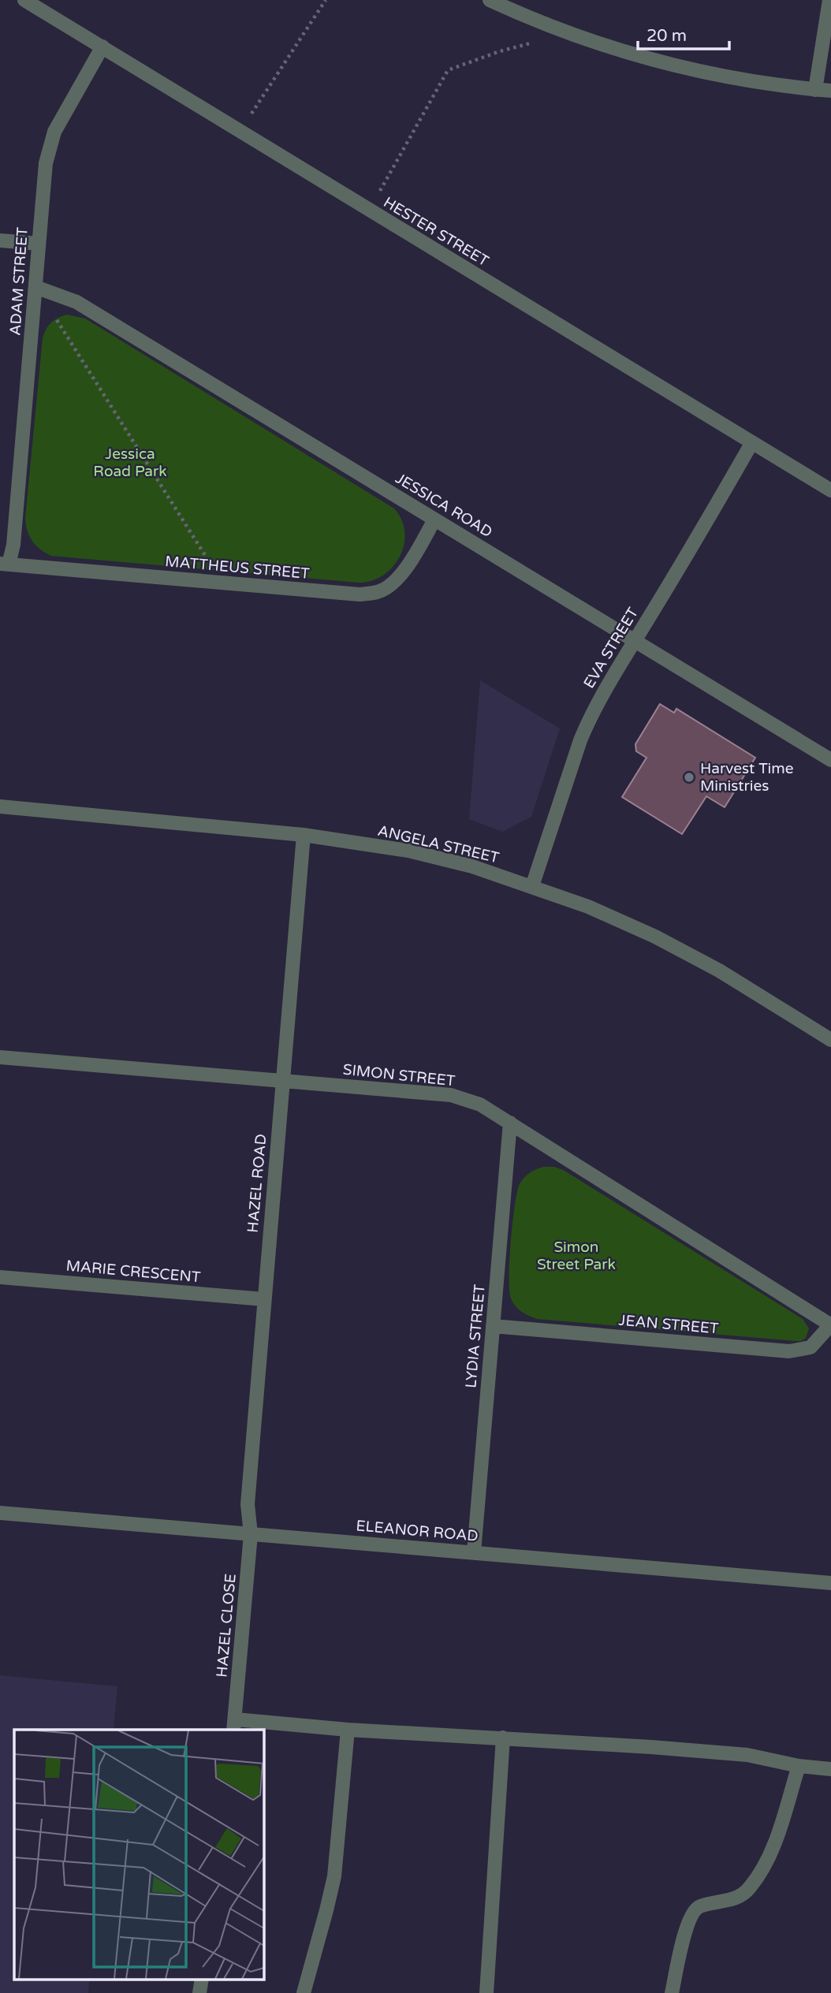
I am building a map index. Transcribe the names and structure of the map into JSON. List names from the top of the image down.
{
  "streets": {
    "street": [
      "HESTER STREET",
      "ADAM STREET",
      "JESSICA ROAD",
      "MATTHEUS STREET",
      "EVA STREET",
      "ANGELA STREET",
      "SIMON STREET",
      "HAZEL ROAD",
      "MARIE CRESCENT",
      "JEAN STREET",
      "LYDIA STREET",
      "ELEANOR ROAD",
      "HAZEL CLOSE"
    ]
  },
  "crossings": [
    ["HESTER STREET", "ADAM STREET"],
    ["HESTER STREET", "EVA STREET"],
    ["ADAM STREET", "JESSICA ROAD"],
    ["ADAM STREET", "MATTHEUS STREET"],
    ["JESSICA ROAD", "MATTHEUS STREET"],
    ["JESSICA ROAD", "EVA STREET"],
    ["EVA STREET", "ANGELA STREET"],
    ["ANGELA STREET", "HAZEL ROAD"],
    ["SIMON STREET", "HAZEL ROAD"],
    ["SIMON STREET", "JEAN STREET"],
    ["SIMON STREET", "LYDIA STREET"],
    ["HAZEL ROAD", "MARIE CRESCENT"],
    ["HAZEL ROAD", "ELEANOR ROAD"],
    ["HAZEL ROAD", "HAZEL CLOSE"],
    ["JEAN STREET", "LYDIA STREET"],
    ["LYDIA STREET", "ELEANOR ROAD"],
    ["ELEANOR ROAD", "HAZEL CLOSE"]
  ],
  "parks": ["Jessica Road Park", "Simon Street Park"],
  "places": ["Harvest Time Ministries"],
  "scale_bar": "20 m"
}
